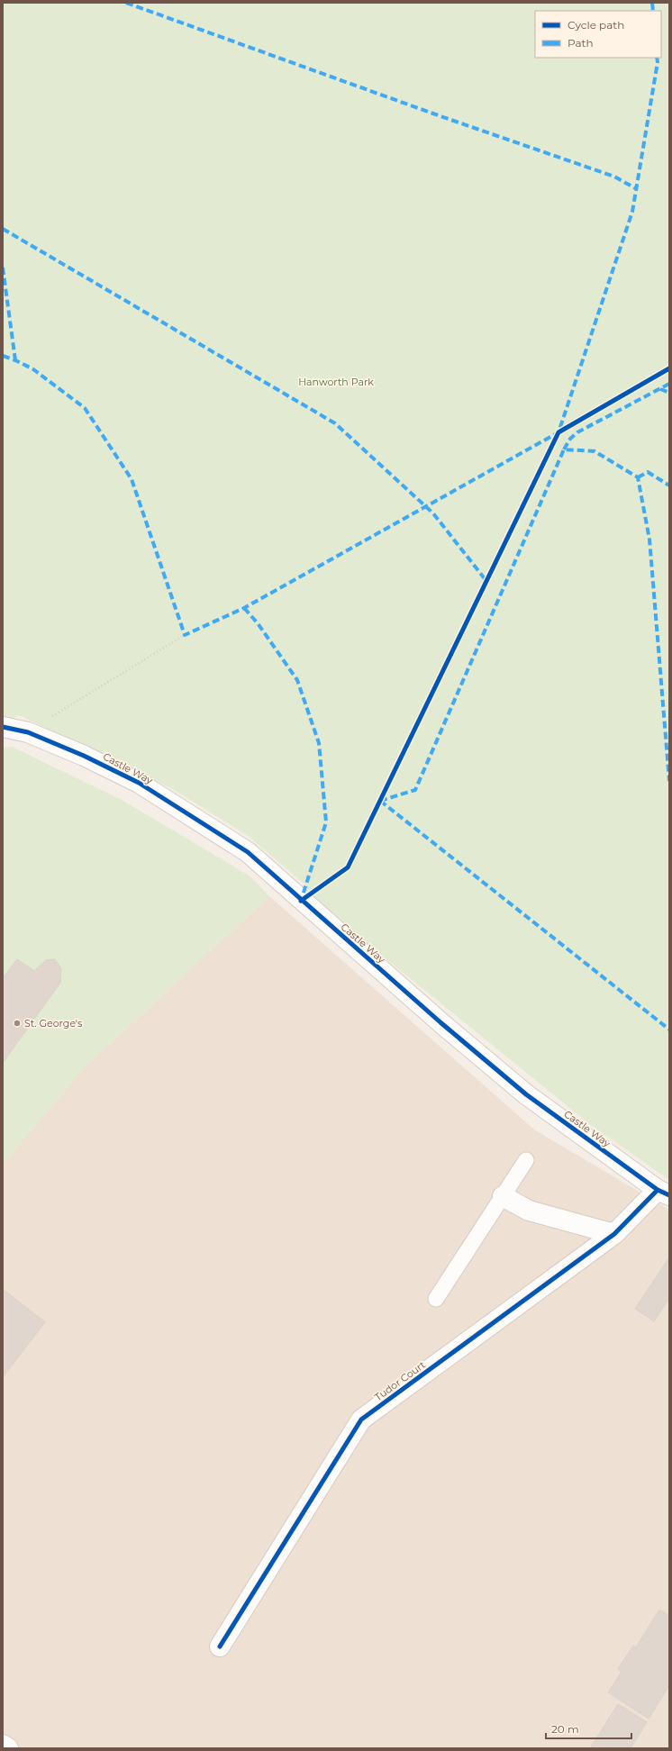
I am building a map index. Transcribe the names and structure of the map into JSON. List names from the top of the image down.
{
  "streets": {
    "street": ["Castle Way", "Tudor Court"]
  },
  "crossings": [
    ["Castle Way", "Tudor Court"]
  ],
  "parks": ["Hanworth Park"],
  "places": ["St. George's"],
  "legend": ["Cycle path", "Path"],
  "scale_bar": "20 m"
}
